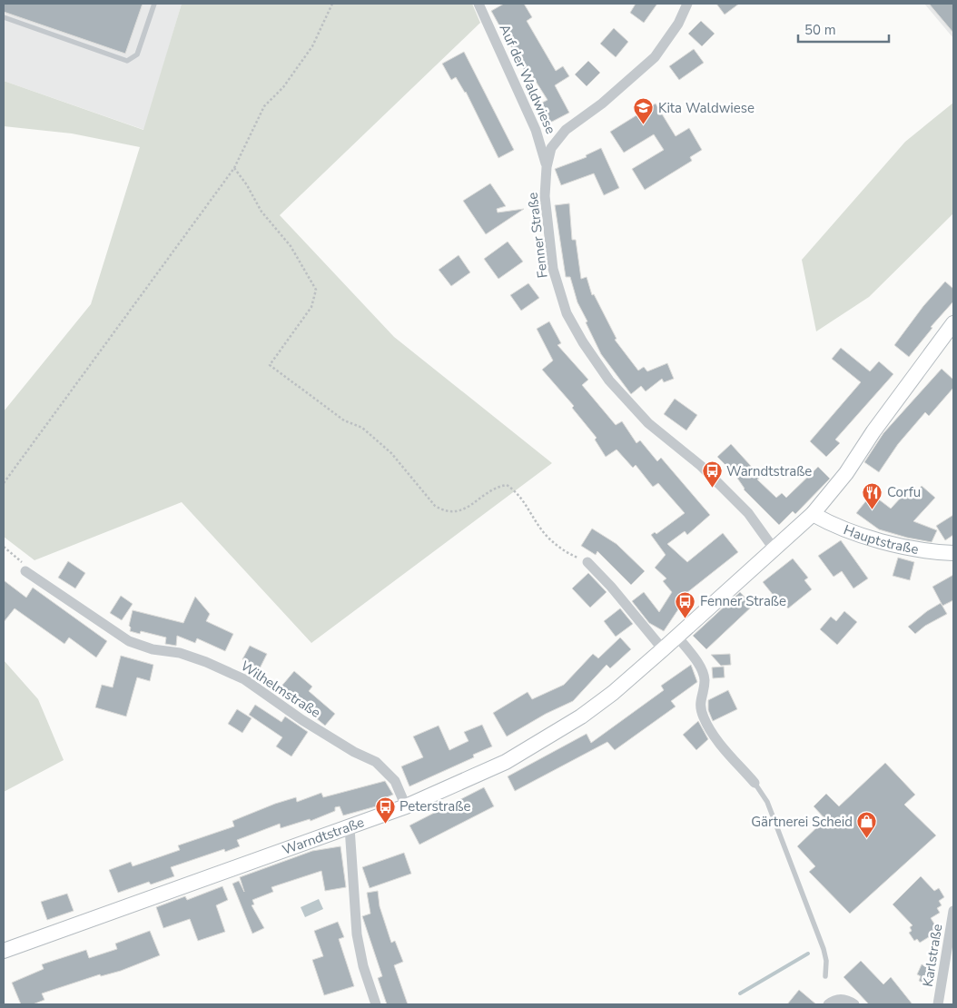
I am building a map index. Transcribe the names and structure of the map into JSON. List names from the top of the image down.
{
  "streets": {
    "main road": ["Hauptstraße", "Warndtstraße"],
    "street": [
      "Auf der Waldwiese",
      "Fenner Straße",
      "Wilhelmstraße",
      "Karlstraße"
    ]
  },
  "crossings": [
    ["Auf der Waldwiese", "Fenner Straße"],
    ["Fenner Straße", "Warndtstraße"],
    ["Hauptstraße", "Warndtstraße"],
    ["Wilhelmstraße", "Warndtstraße"]
  ],
  "places": {
    "school or university": ["Kita Waldwiese"],
    "bus stop": ["Warndtstraße", "Fenner Straße", "Peterstraße"],
    "restaurant": ["Corfu"],
    "shop": ["Gärtnerei Scheid"]
  },
  "scale_bar": "50 m"
}
